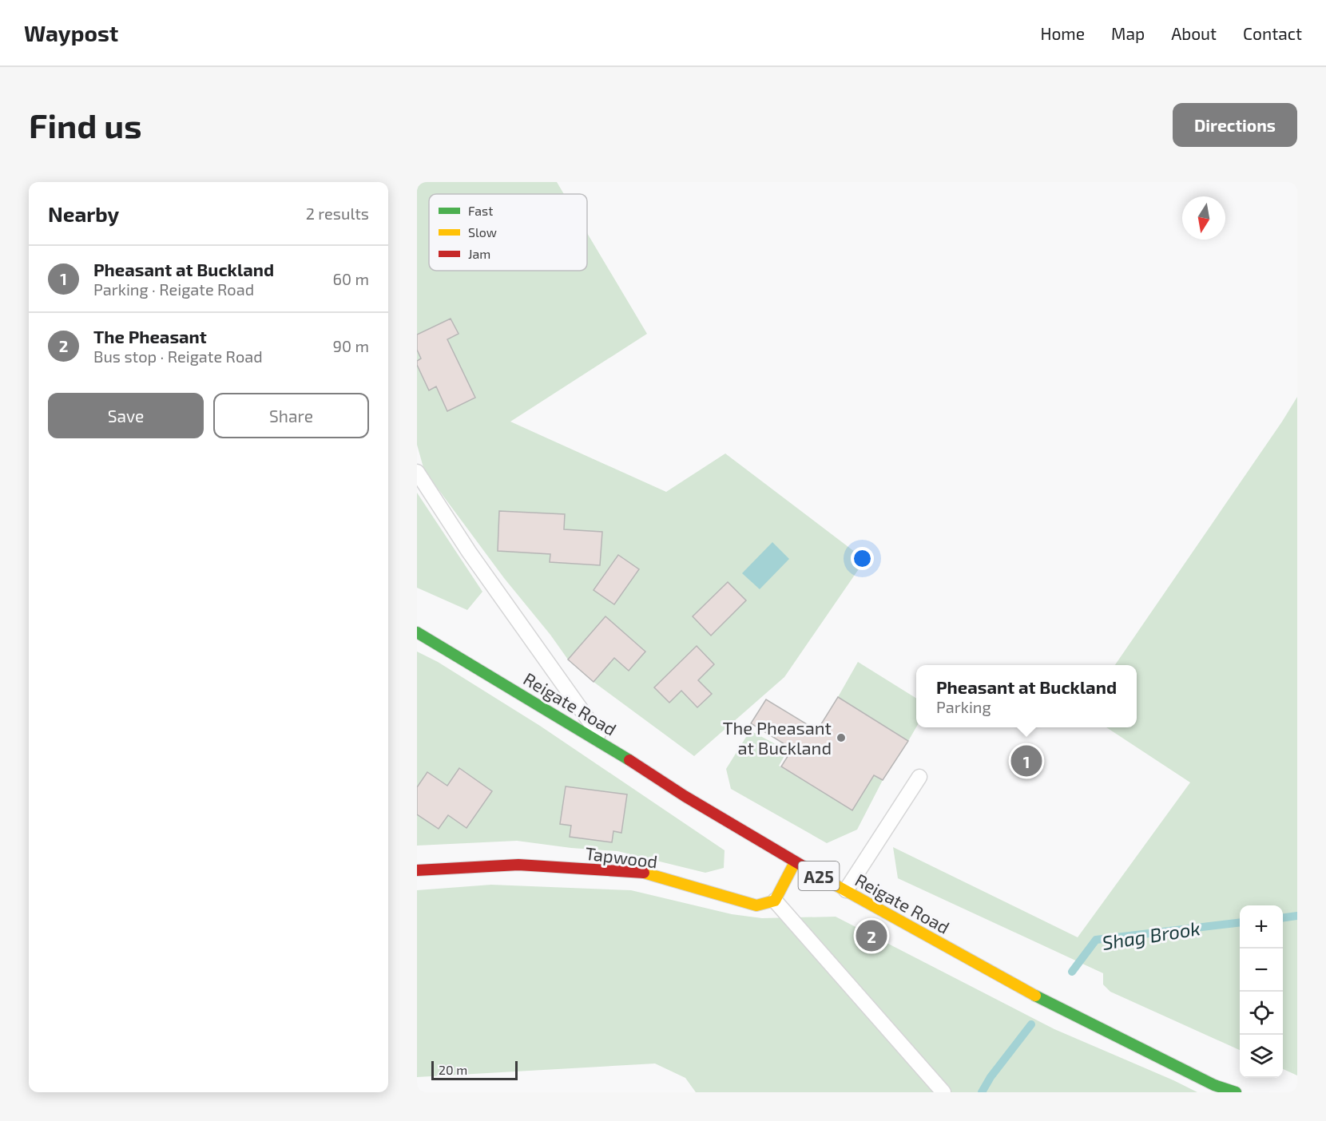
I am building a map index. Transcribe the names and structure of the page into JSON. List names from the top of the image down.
{
  "streets": {
    "main road": ["Reigate Road", "Tapwood", "A25"]
  },
  "water": ["Shag Brook"],
  "places": ["The Pheasant at Buckland"],
  "legend": ["Fast", "Slow", "Jam"],
  "scale_bar": "20 m",
  "north": "bottom",
  "page": {
    "header": "Waypost",
    "nav": [
      "Home",
      "Map",
      "About",
      "Contact"
    ],
    "buttons": [
      "Directions",
      ["Save", "Share"]
    ],
    "title": "Find us",
    "heading": ["Nearby", "2 results"],
    "list": [
      {
        "mark": "1",
        "name": "Pheasant at Buckland",
        "note": "Parking · Reigate Road",
        "value": "60 m"
      },
      {
        "mark": "2",
        "name": "The Pheasant",
        "note": "Bus stop · Reigate Road",
        "value": "90 m"
      }
    ],
    "popup": ["Pheasant at Buckland", "Parking"],
    "pins": ["1", "2"],
    "map_buttons": ["+", "−"],
    "scale": "20 m"
  }
}
